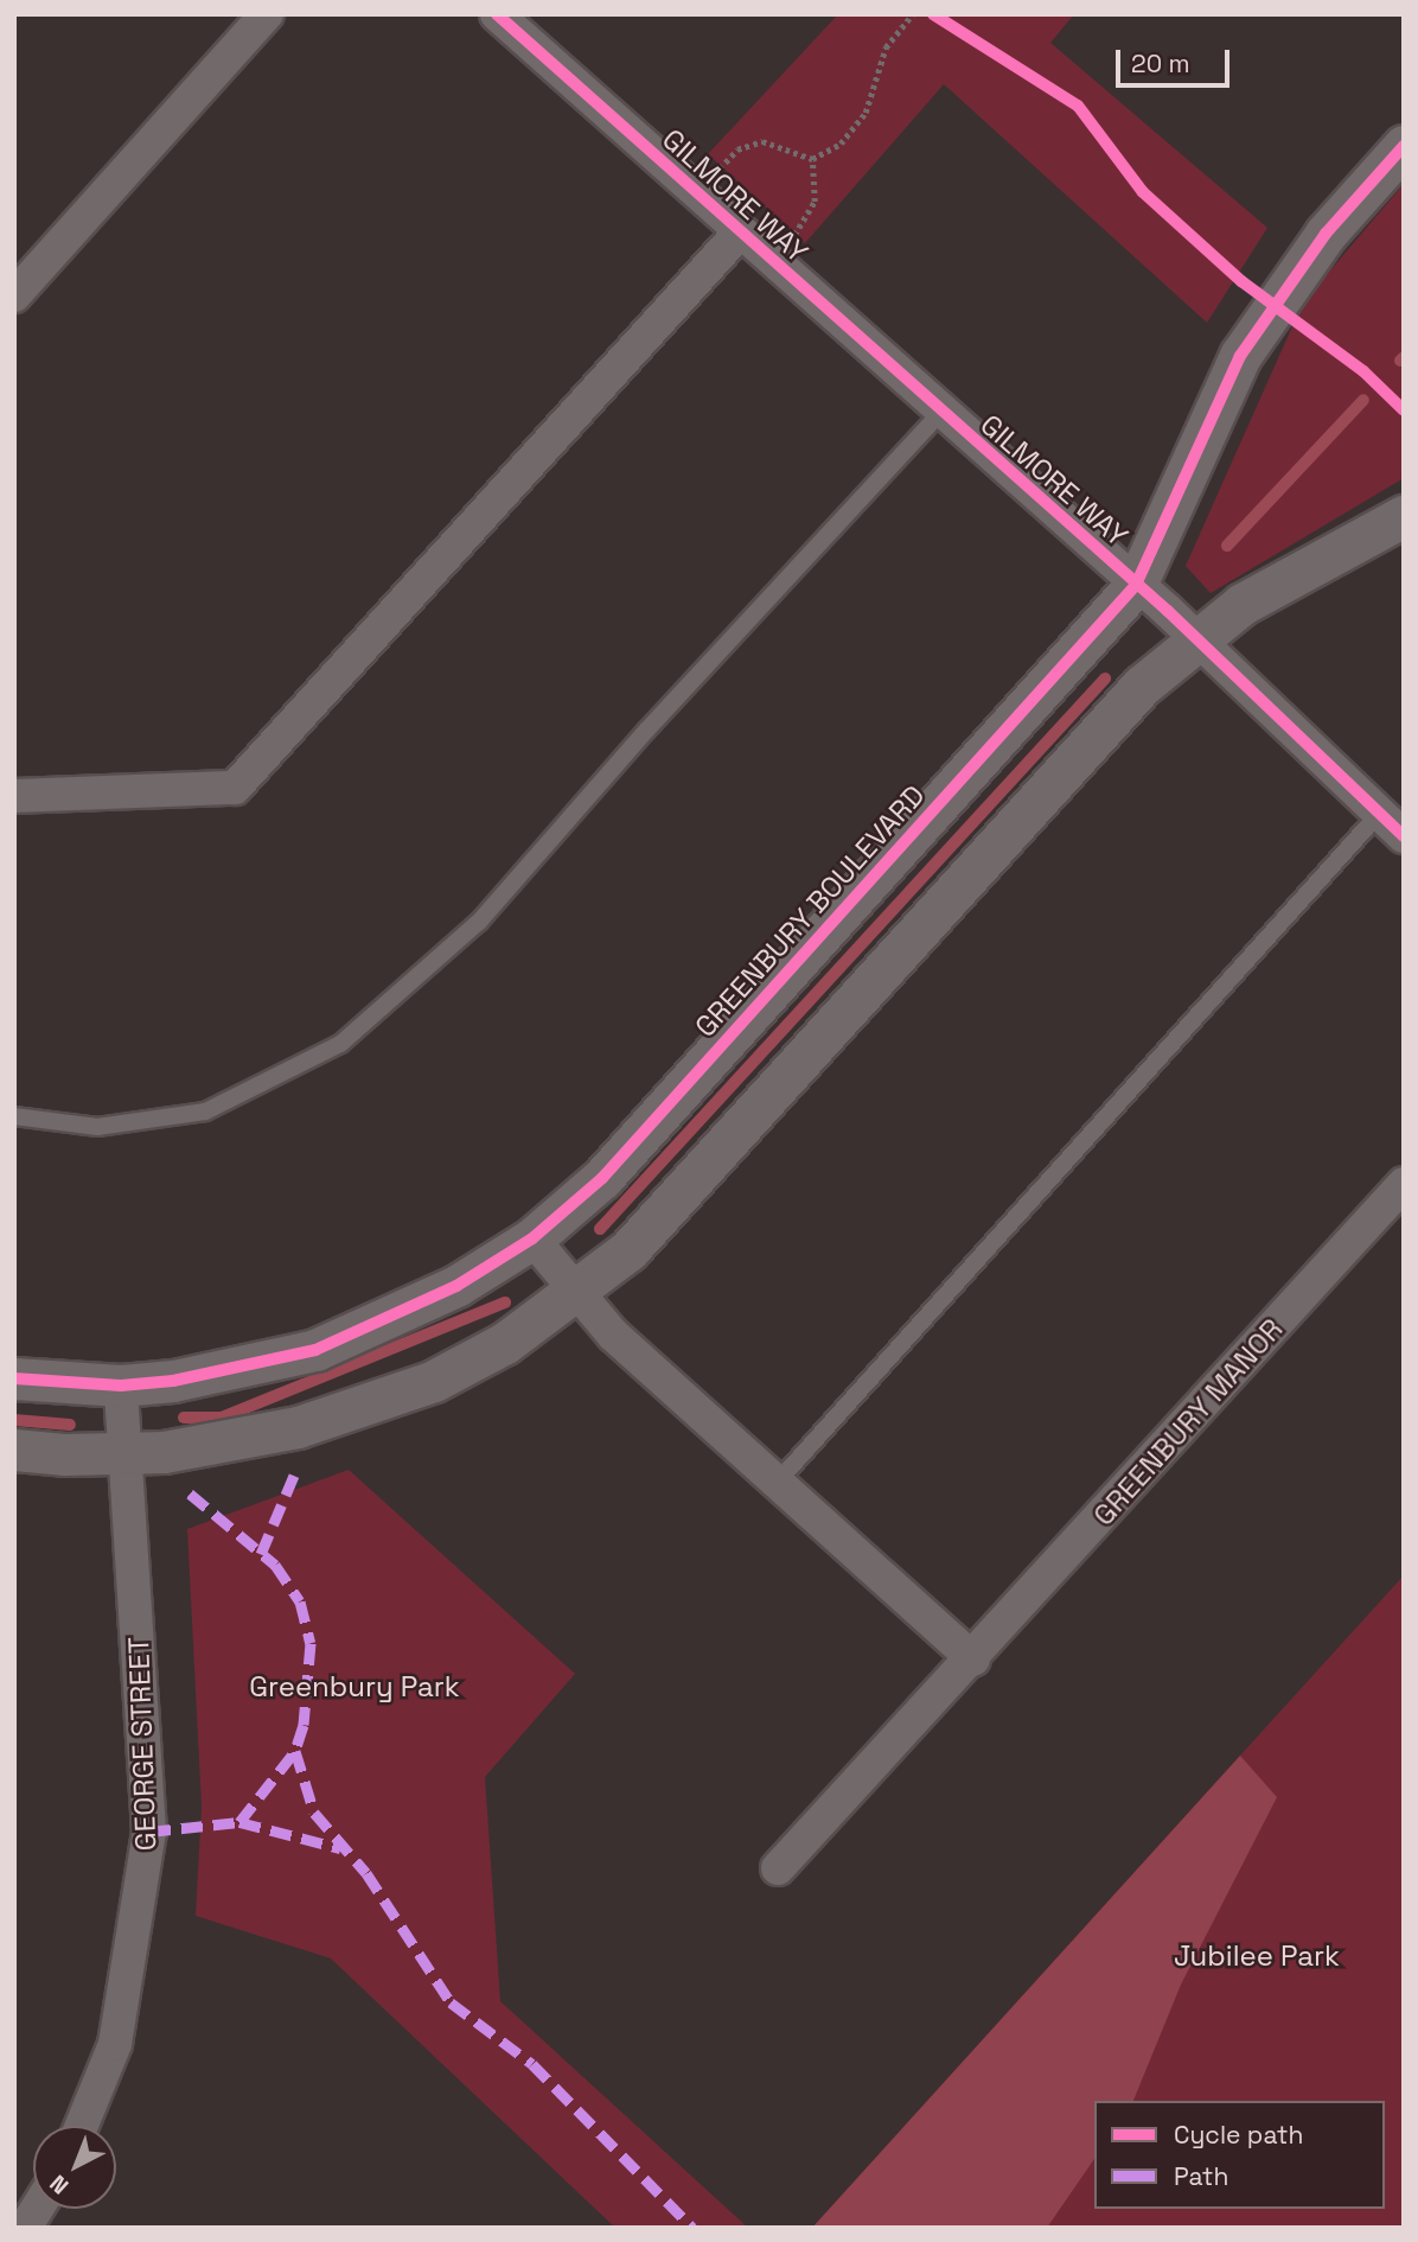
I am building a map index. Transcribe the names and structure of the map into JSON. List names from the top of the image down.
{
  "streets": {
    "street": [
      "GILMORE WAY",
      "GREENBURY BOULEVARD",
      "GREENBURY MANOR",
      "GEORGE STREET"
    ]
  },
  "crossings": [
    ["GILMORE WAY", "GREENBURY BOULEVARD"],
    ["GREENBURY BOULEVARD", "GEORGE STREET"]
  ],
  "parks": ["Greenbury Park", "Jubilee Park"],
  "legend": ["Cycle path", "Path"],
  "scale_bar": "20 m",
  "north": "bottom left"
}
